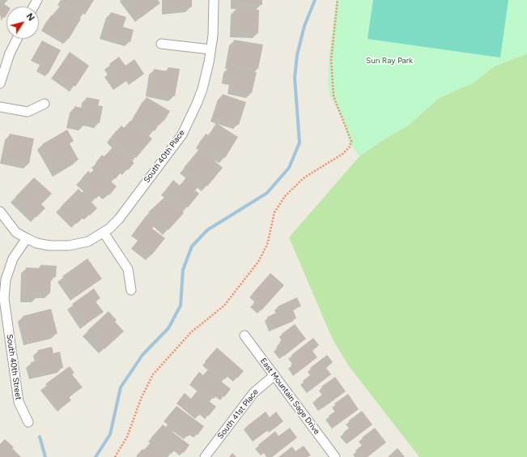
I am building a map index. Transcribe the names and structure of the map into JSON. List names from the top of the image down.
{
  "streets": {
    "street": [
      "South 40th Place",
      "South 40th Street",
      "East Mountain Sage Drive",
      "South 41st Place"
    ]
  },
  "crossings": [
    ["South 40th Place", "South 40th Street"],
    ["East Mountain Sage Drive", "South 41st Place"]
  ],
  "parks": ["Sun Ray Park"],
  "north": "top right"
}
